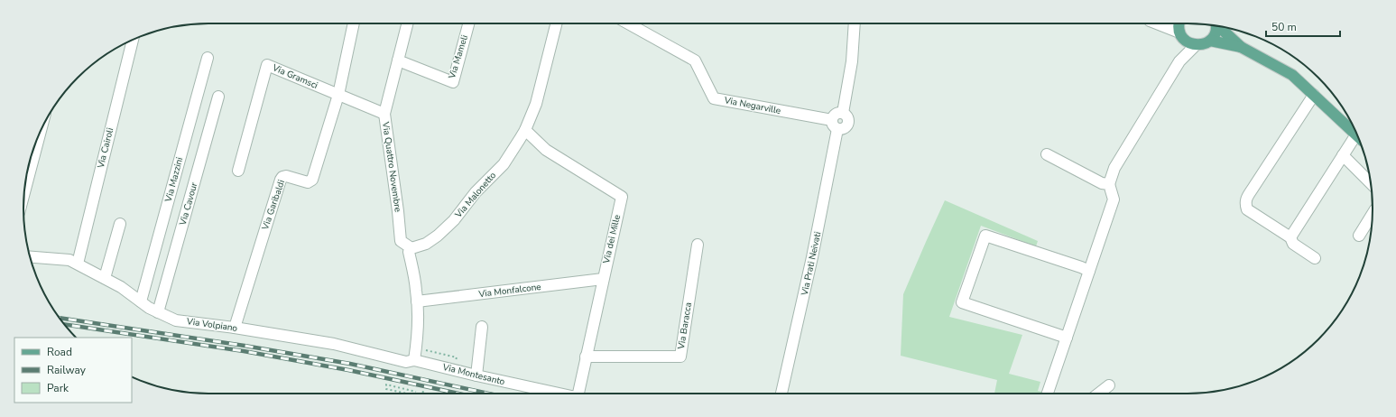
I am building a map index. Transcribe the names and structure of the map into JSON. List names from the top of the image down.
{
  "streets": {
    "street": [
      "Via Mameli",
      "Via Gramsci",
      "Via Negarville",
      "Via Cairoli",
      "Via Quattro Novembre",
      "Via Mazzini",
      "Via Malonetto",
      "Via Cavour",
      "Via Garibaldi",
      "Via dei Mille",
      "Via Prati Neivati",
      "Via Monfalcone",
      "Via Volpiano",
      "Via Baracca",
      "Via Montesanto"
    ]
  },
  "crossings": [
    ["Via Mameli", "Via Quattro Novembre"],
    ["Via Gramsci", "Via Quattro Novembre"],
    ["Via Gramsci", "Via Garibaldi"],
    ["Via Negarville", "Via Prati Neivati"],
    ["Via Cairoli", "Via Volpiano"],
    ["Via Quattro Novembre", "Via Malonetto"],
    ["Via Mazzini", "Via Volpiano"],
    ["Via Malonetto", "Via dei Mille"],
    ["Via Cavour", "Via Volpiano"],
    ["Via Garibaldi", "Via Volpiano"],
    ["Via dei Mille", "Via Monfalcone"],
    ["Via dei Mille", "Via Baracca"],
    ["Via Volpiano", "Via Montesanto"]
  ],
  "legend": ["Road", "Railway", "Park"],
  "scale_bar": "50 m"
}
